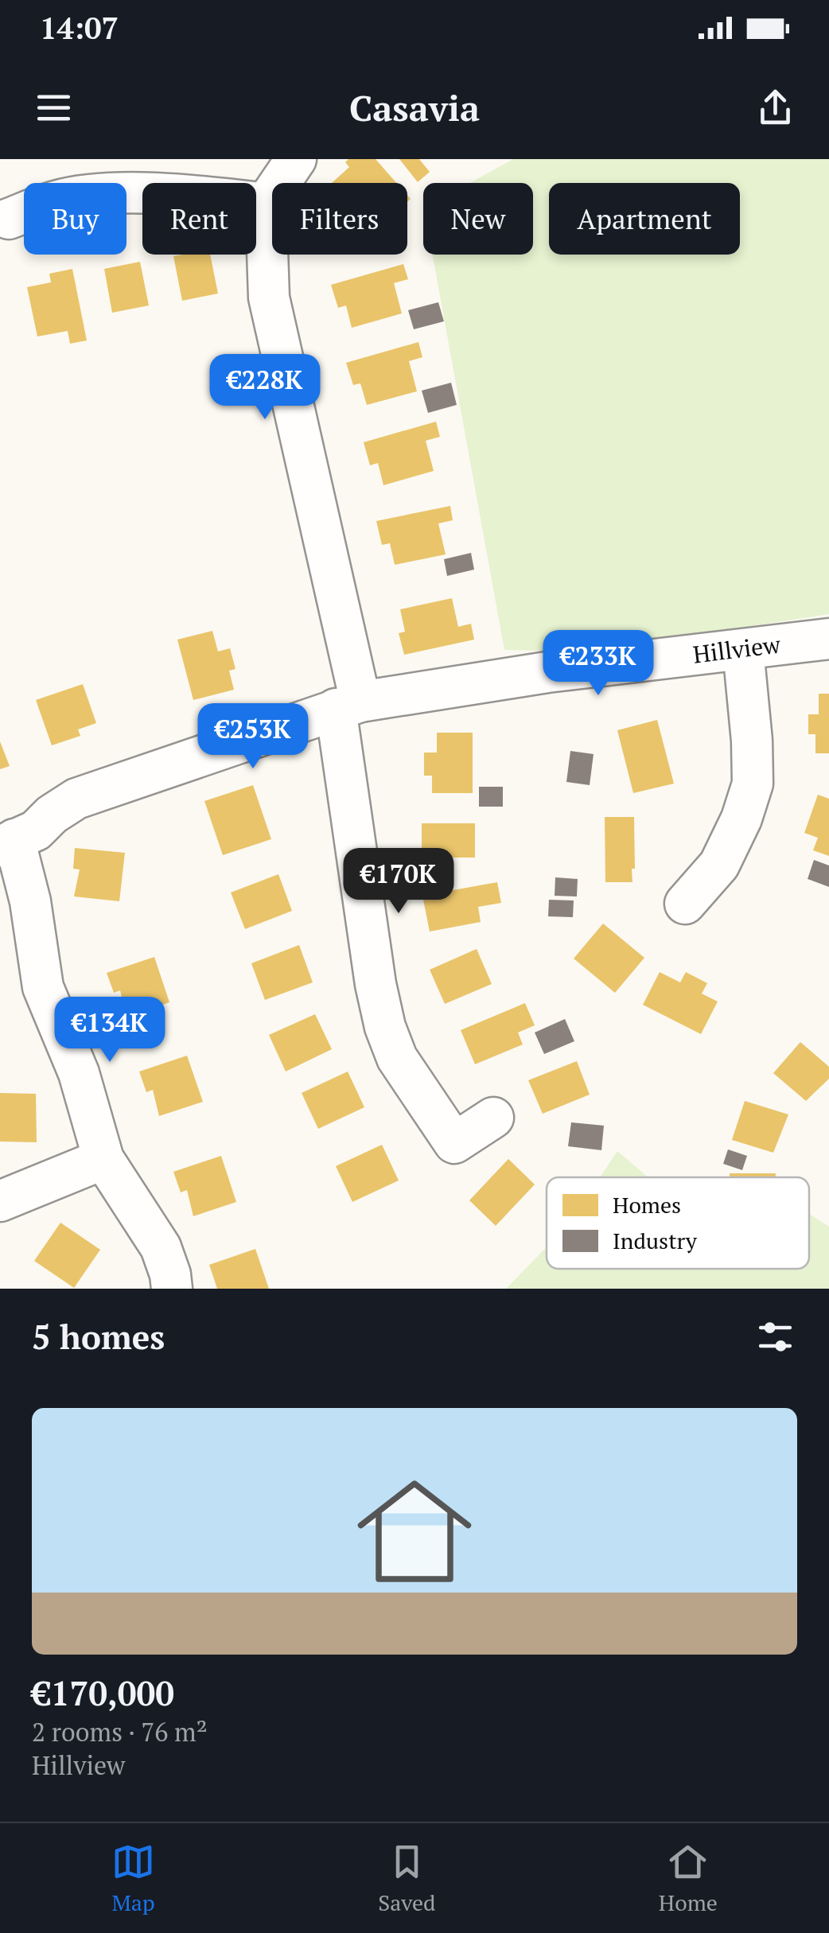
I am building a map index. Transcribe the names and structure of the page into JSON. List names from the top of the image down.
{
  "streets": {
    "street": ["Hillview"]
  },
  "legend": ["Homes", "Industry"],
  "page": {
    "status": "14:07",
    "header": "Casavia",
    "chip": [
      "Buy",
      "Rent",
      "Filters",
      "New",
      "Apartment"
    ],
    "price": [
      "€228K",
      "€233K",
      "€253K",
      "€170K",
      "€134K"
    ],
    "heading": "5 homes",
    "list": [
      {
        "name": "€170,000",
        "note": "2 rooms · 76 m² · Hillview"
      }
    ],
    "tabs": ["Map", "Saved", "Home"]
  }
}
